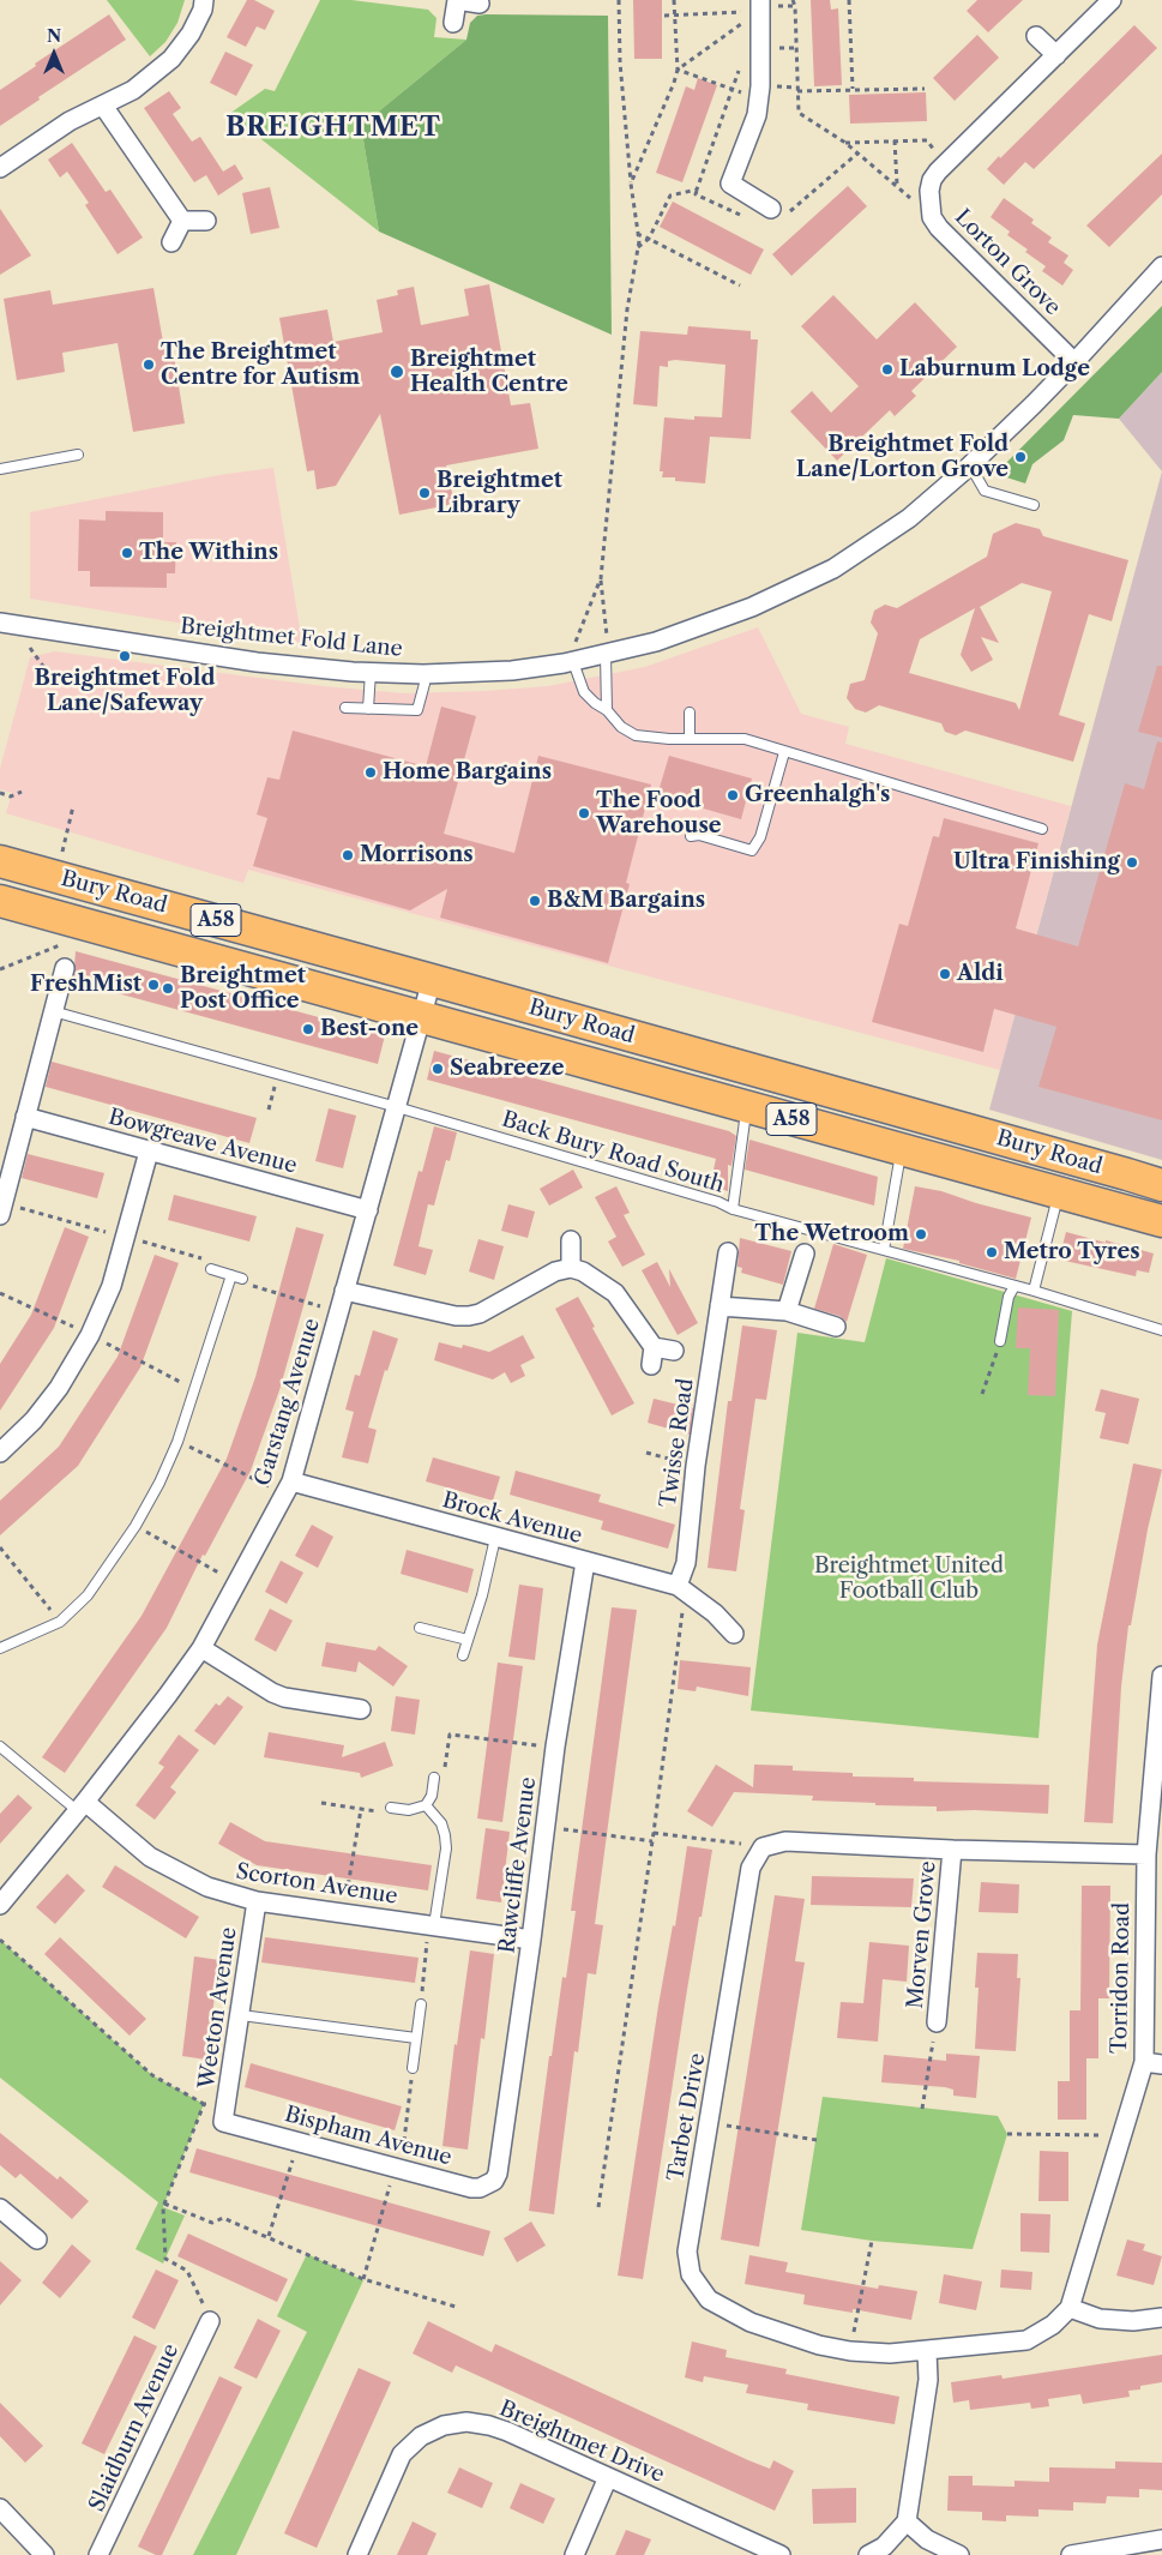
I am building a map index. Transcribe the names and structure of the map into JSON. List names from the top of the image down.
{
  "streets": {
    "highway": ["Bury Road", "A58"],
    "street": [
      "Lorton Grove",
      "Breightmet Fold Lane",
      "Bowgreave Avenue",
      "Garstang Avenue",
      "Twisse Road",
      "Brock Avenue",
      "Rawcliffe Avenue",
      "Scorton Avenue",
      "Morven Grove",
      "Torridon Road",
      "Weeton Avenue",
      "Tarbet Drive",
      "Bispham Avenue",
      "Slaidburn Avenue",
      "Breightmet Drive"
    ],
    "lane": ["Back Bury Road South"]
  },
  "crossings": [
    ["Lorton Grove", "Breightmet Fold Lane"],
    ["Bury Road", "Garstang Avenue"],
    ["Bowgreave Avenue", "Garstang Avenue"],
    ["Back Bury Road South", "Garstang Avenue"],
    ["Garstang Avenue", "Brock Avenue"],
    ["Garstang Avenue", "Scorton Avenue"],
    ["Twisse Road", "Brock Avenue"],
    ["Brock Avenue", "Rawcliffe Avenue"],
    ["Rawcliffe Avenue", "Scorton Avenue"],
    ["Rawcliffe Avenue", "Bispham Avenue"],
    ["Scorton Avenue", "Weeton Avenue"],
    ["Torridon Road", "Tarbet Drive"],
    ["Weeton Avenue", "Bispham Avenue"]
  ],
  "districts": ["BREIGHTMET"],
  "parks": ["Breightmet United Football Club"],
  "places": [
    "The Breightmet Centre for Autism",
    "Laburnum Lodge",
    "Breightmet Health Centre",
    "Breightmet Fold Lane/Lorton Grove",
    "Breightmet Library",
    "The Withins",
    "Breightmet Fold Lane/Safeway",
    "Home Bargains",
    "Greenhalgh's",
    "The Food Warehouse",
    "Morrisons",
    "Ultra Finishing",
    "B&M Bargains",
    "Aldi",
    "FreshMist",
    "Breightmet Post Office",
    "Best-one",
    "Seabreeze",
    "The Wetroom",
    "Metro Tyres"
  ],
  "north": "top"
}
